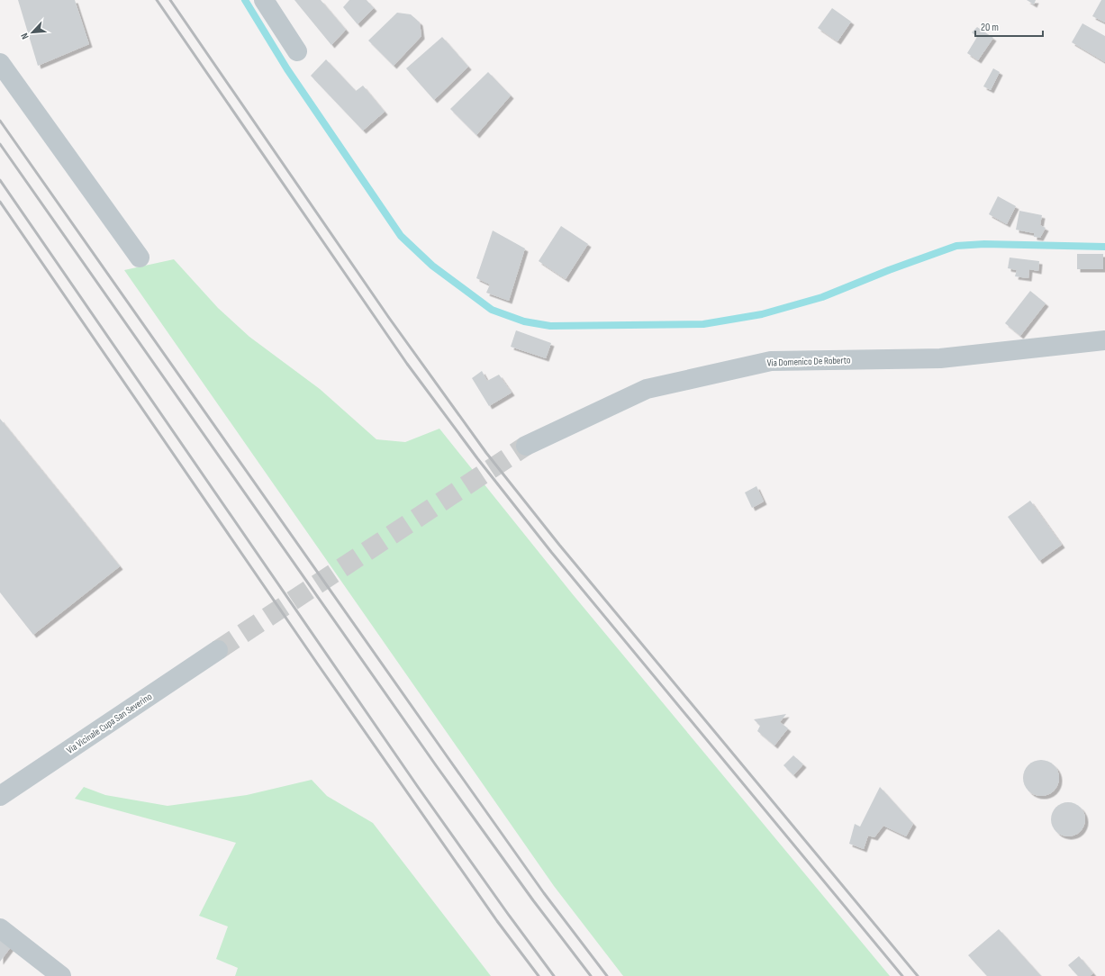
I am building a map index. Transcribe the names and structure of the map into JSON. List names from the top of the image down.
{
  "streets": {
    "street": ["Via Domenico De Roberto", "Via Vicinale Cupa San Severino"]
  },
  "scale_bar": "20 m",
  "north": "bottom left"
}
